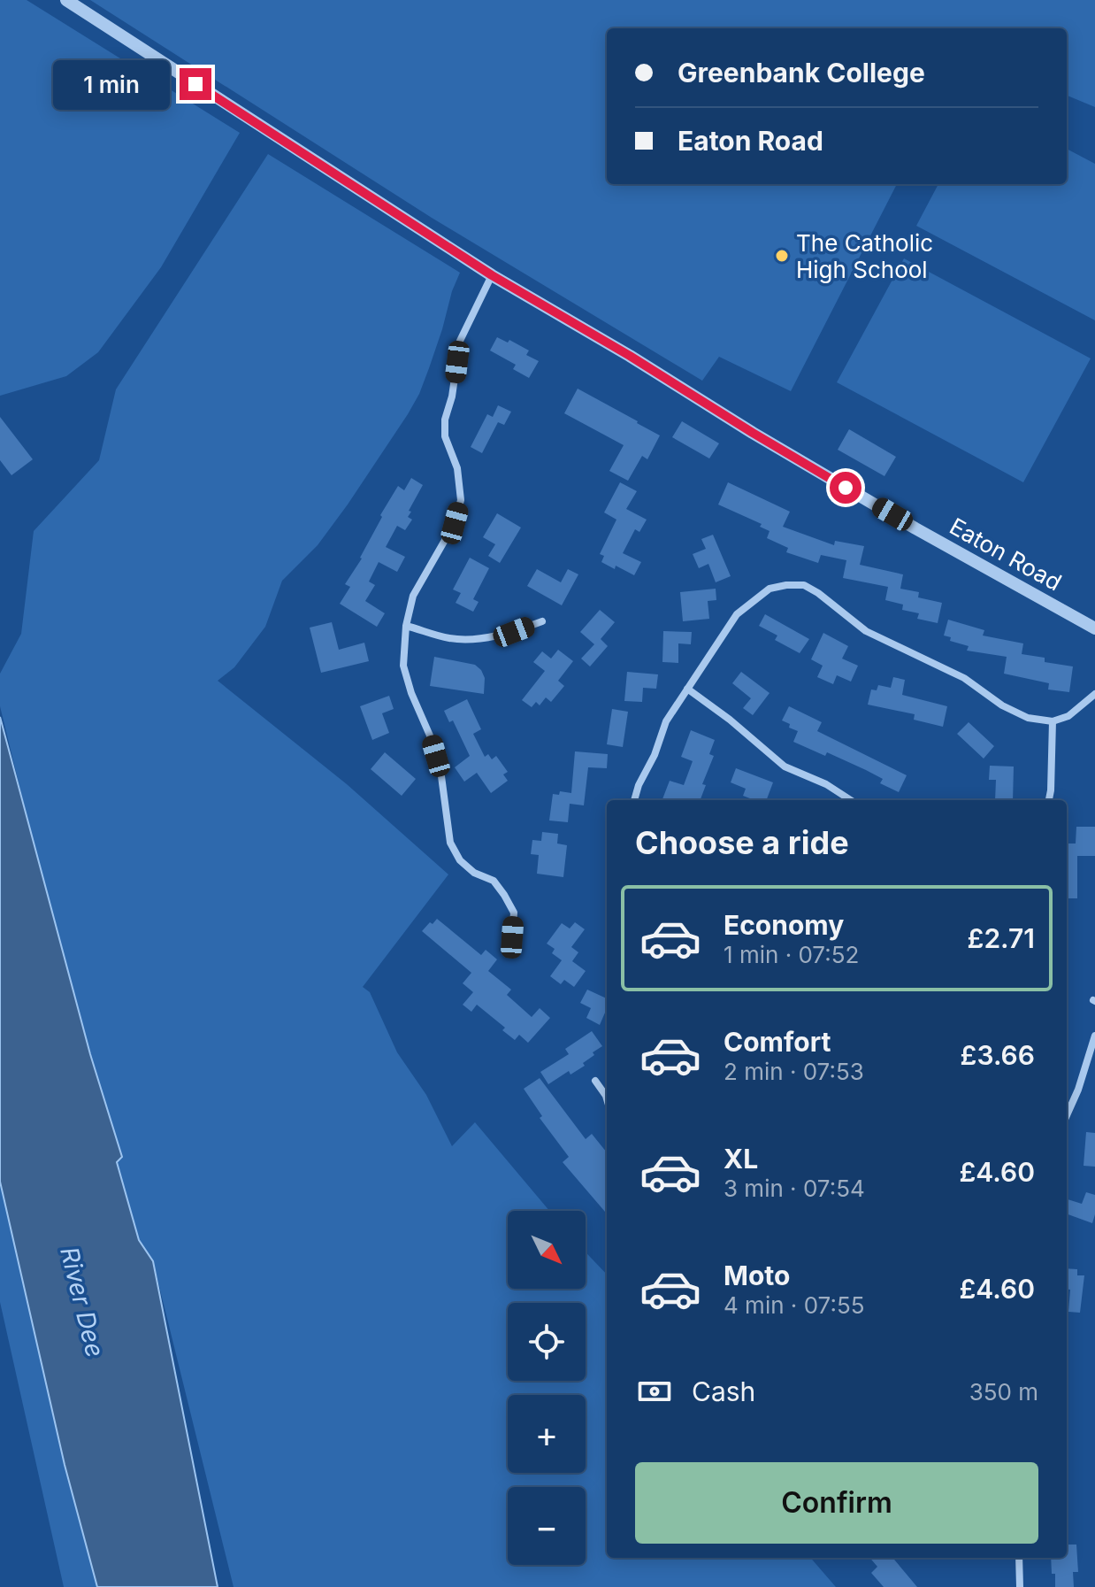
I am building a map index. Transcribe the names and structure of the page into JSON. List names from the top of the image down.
{
  "streets": {
    "street": ["Eaton Road"]
  },
  "water": ["River Dee"],
  "places": ["The Catholic High School"],
  "north": "bottom right",
  "page": {
    "banner": ["Greenbank College", "Eaton Road"],
    "bubble": "1 min",
    "heading": "Choose a ride",
    "list": [
      {
        "name": "Economy",
        "note": "1 min · 07:52",
        "value": "£2.71"
      },
      {
        "name": "Comfort",
        "note": "2 min · 07:53",
        "value": "£3.66"
      },
      {
        "name": "XL",
        "note": "3 min · 07:54",
        "value": "£4.60"
      },
      {
        "name": "Moto",
        "note": "4 min · 07:55",
        "value": "£4.60"
      }
    ],
    "map_buttons": ["+", "−"],
    "pay": ["Cash", "350 m"],
    "buttons": "Confirm"
  }
}
